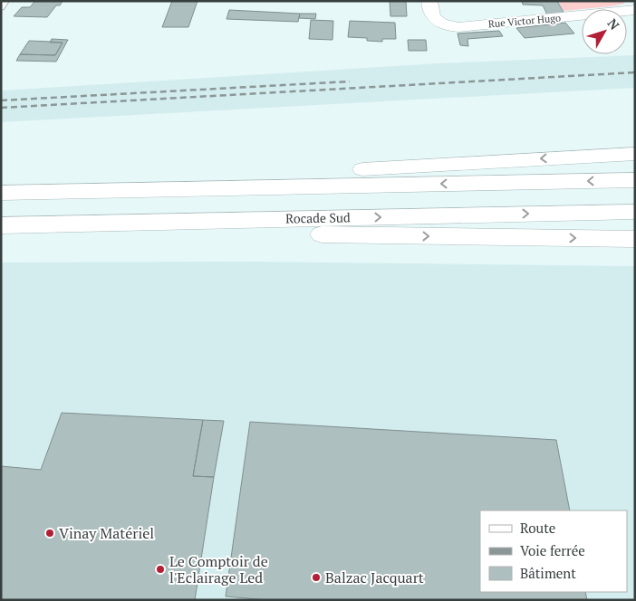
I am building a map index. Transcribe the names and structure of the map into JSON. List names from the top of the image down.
{
  "streets": {
    "main road": ["Rue Victor Hugo", "Rocade Sud"]
  },
  "places": ["Vinay Matériel", "Le Comptoir de l'Eclairage Led", "Balzac Jacquart"],
  "legend": ["Route", "Voie ferrée", "Bâtiment"],
  "north": "top right"
}
